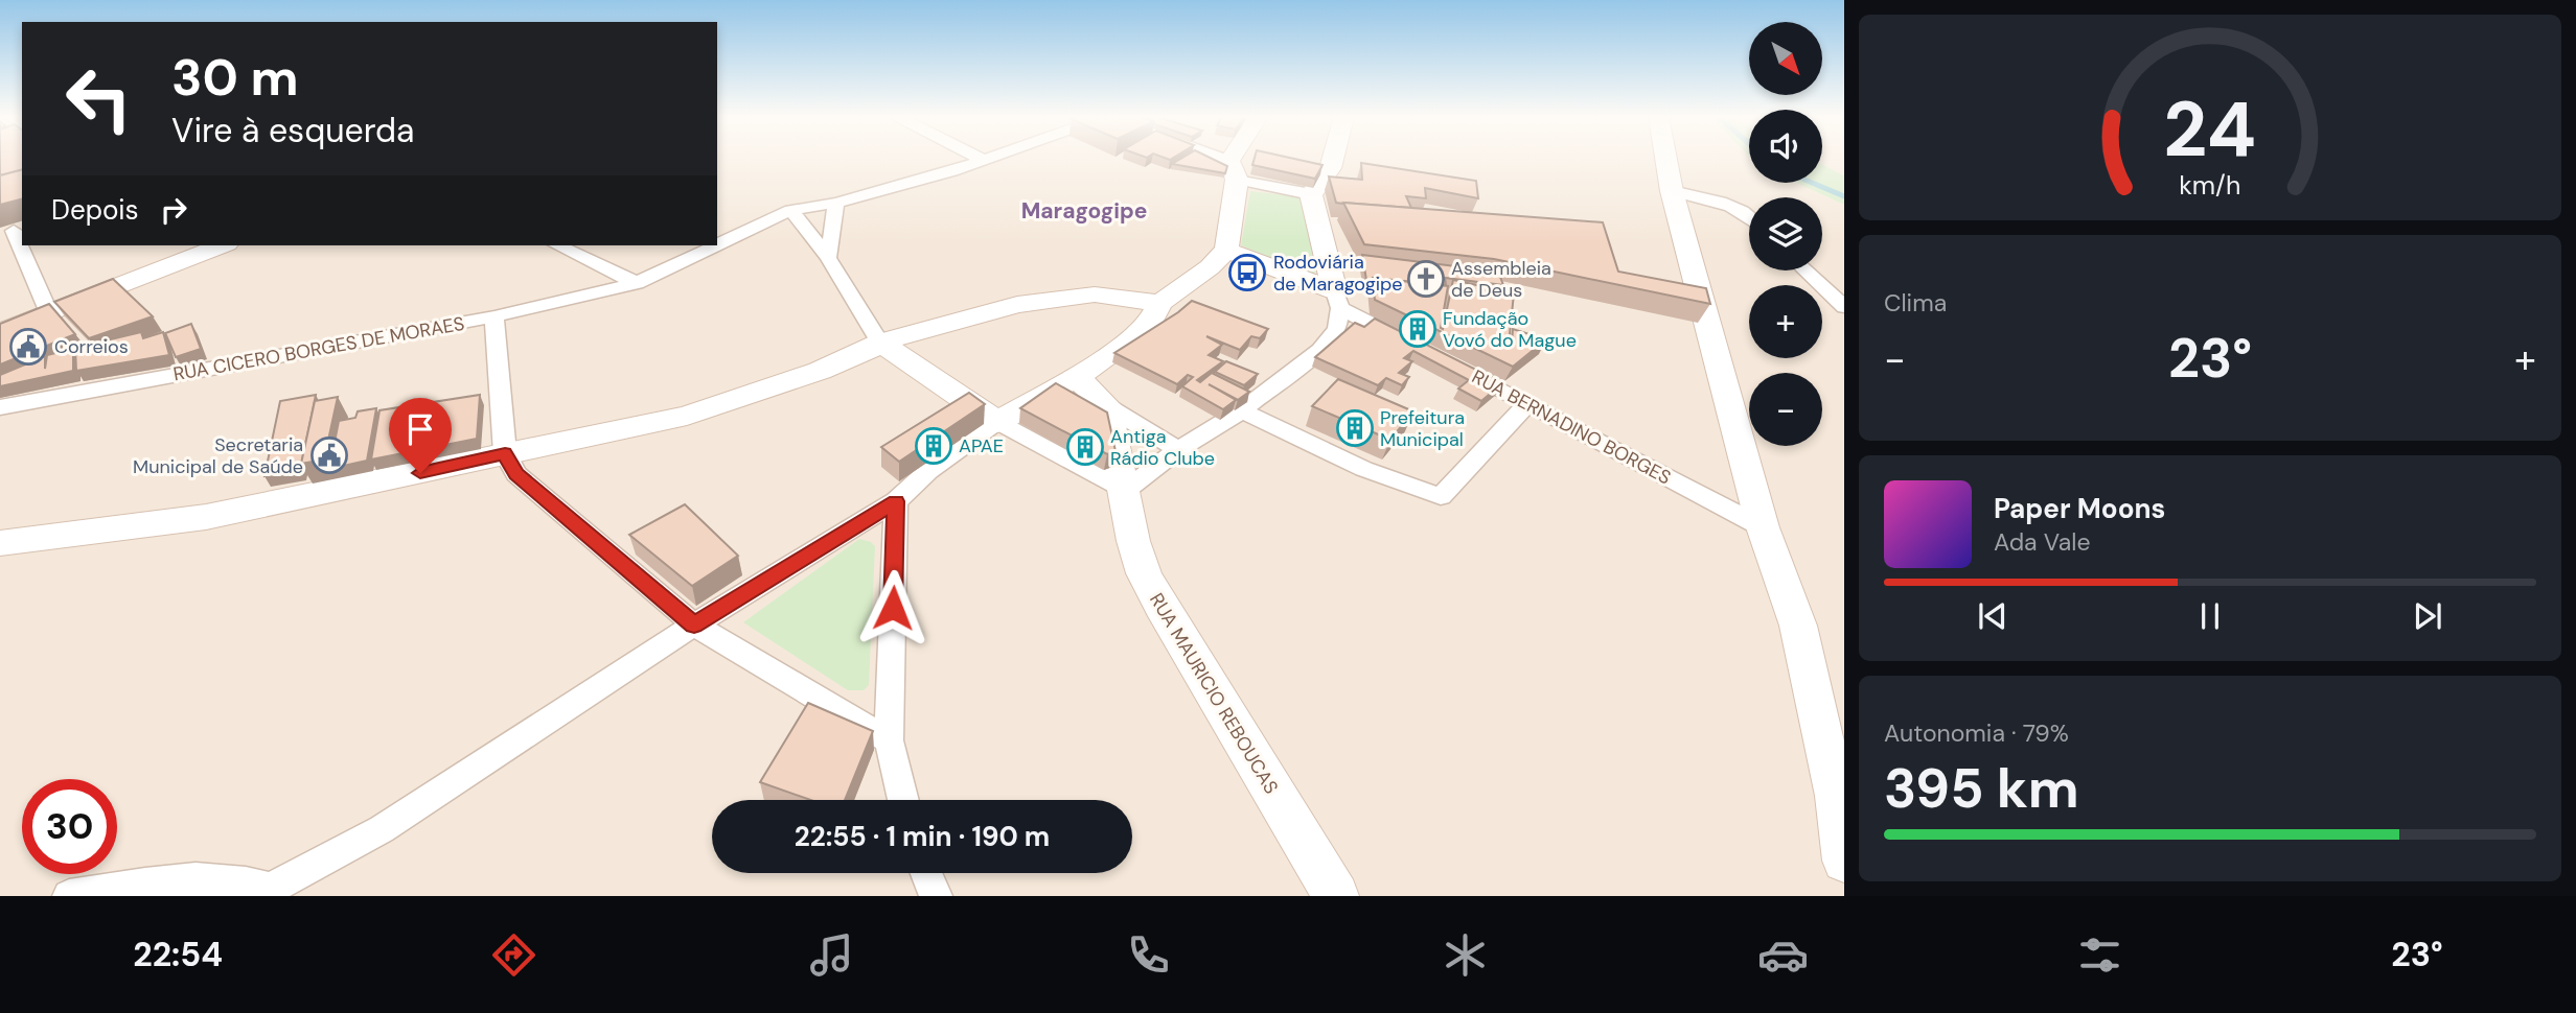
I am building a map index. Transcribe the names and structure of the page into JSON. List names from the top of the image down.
{
  "streets": {
    "street": ["RUA CICERO BORGES DE MORAES", "RUA BERNADINO BORGES", "RUA MAURICIO REBOUCAS"]
  },
  "districts": ["Maragogipe"],
  "places": {
    "bus stop": ["Rodoviária de Maragogipe"],
    "church": ["Assembleia de Deus"],
    "building": [
      "Fundação Vovó do Mague",
      "Prefeitura Municipal",
      "APAE",
      "Antiga Rádio Clube"
    ],
    "public building": ["Correios", "Secretaria Municipal de Saúde"]
  },
  "north": "bottom right",
  "page": {
    "map_buttons": ["+", "−"],
    "turn": ["30 m", "Vire à esquerda"],
    "then": "Depois",
    "tile": [
      "Clima",
      ["Autonomia · 79%", "395 km"]
    ],
    "heat": ["−", "23°", "+"],
    "song": ["Paper Moons", "Ada Vale"],
    "limit": "30",
    "trip": "22:55 · 1 min · 190 m",
    "tabs": ["22:54", "23°"],
    "gauge": ["24", "km/h"]
  }
}
